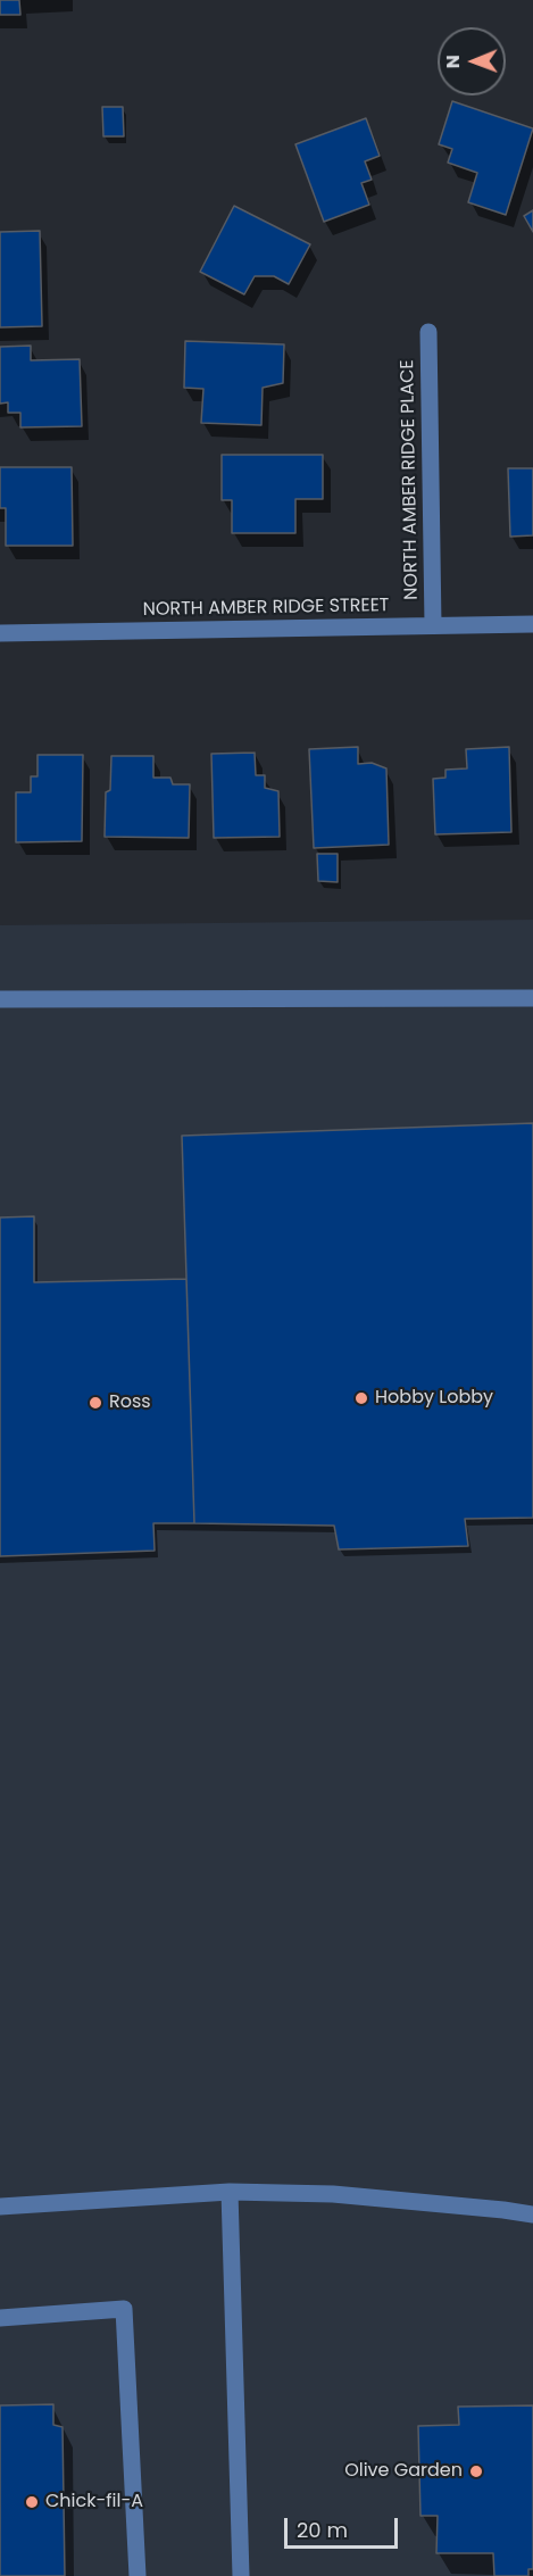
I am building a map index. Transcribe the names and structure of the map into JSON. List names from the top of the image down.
{
  "streets": {
    "street": ["NORTH AMBER RIDGE PLACE", "NORTH AMBER RIDGE STREET"]
  },
  "crossings": [
    ["NORTH AMBER RIDGE PLACE", "NORTH AMBER RIDGE STREET"]
  ],
  "places": [
    "Hobby Lobby",
    "Ross",
    "Olive Garden",
    "Chick-fil-A"
  ],
  "scale_bar": "20 m",
  "north": "left"
}
